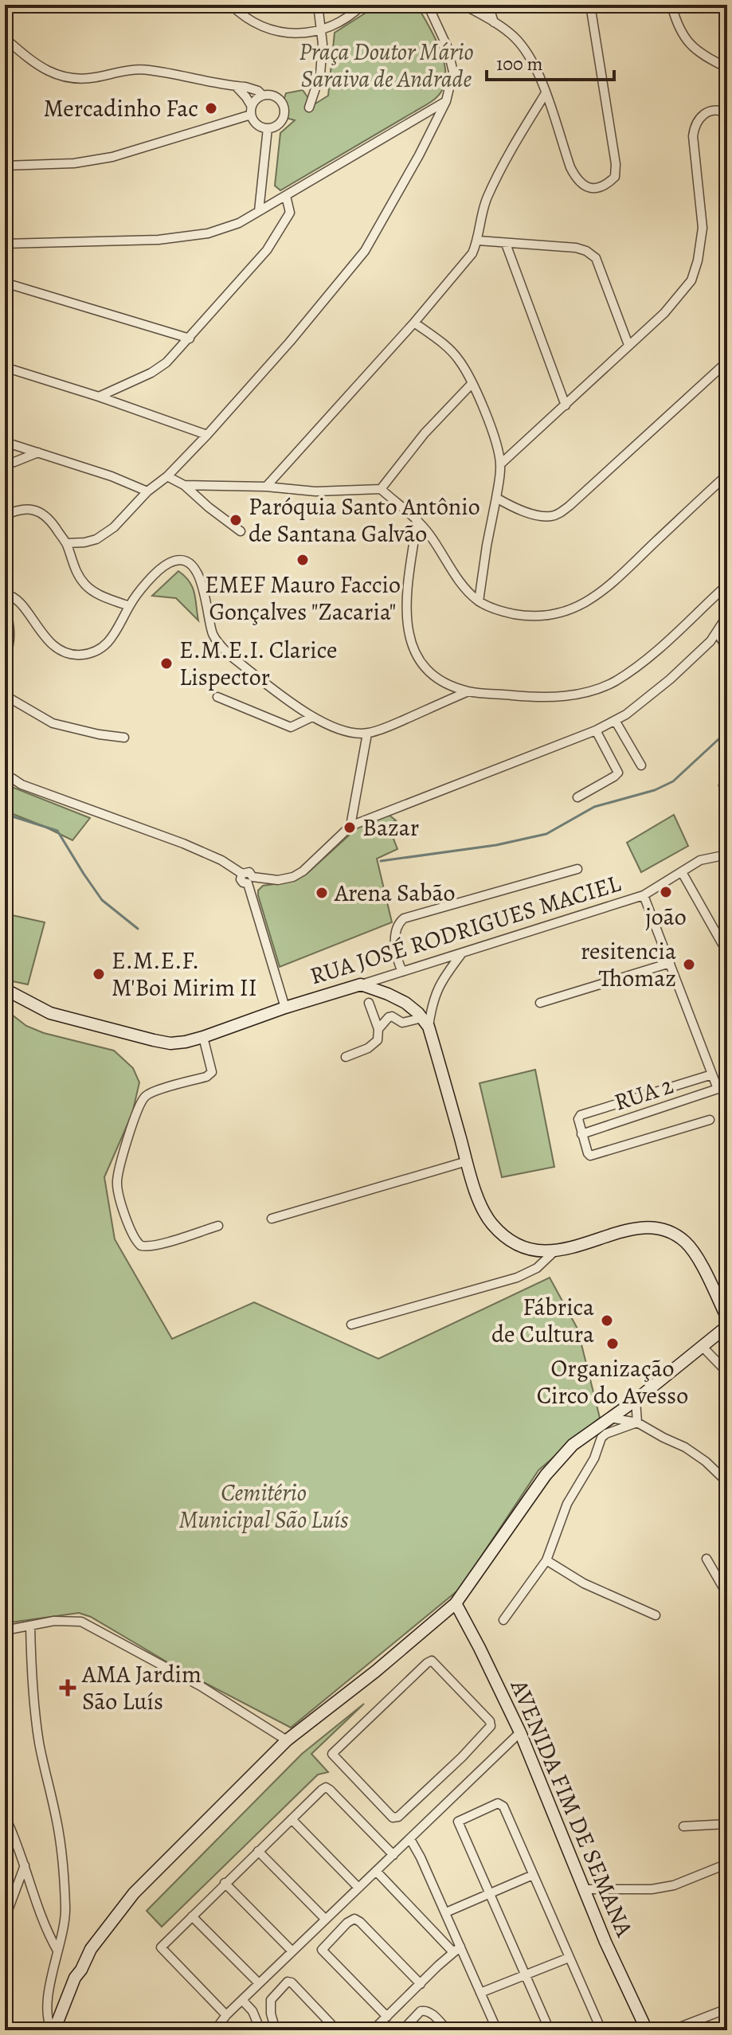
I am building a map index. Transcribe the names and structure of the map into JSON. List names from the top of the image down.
{
  "streets": {
    "street": ["RUA JOSÉ RODRIGUES MACIEL", "RUA 2", "AVENIDA FIM DE SEMANA"]
  },
  "crossings": [
    ["RUA JOSÉ RODRIGUES MACIEL", "RUA 2"]
  ],
  "parks": ["Praça Doutor Mário Saraiva de Andrade", "Cemitério Municipal São Luís"],
  "places": {
    "other": [
      "Mercadinho Fac",
      "Paróquia Santo Antônio de Santana Galvão",
      "EMEF Mauro Faccio Gonçalves \"Zacaria\"",
      "E.M.E.I. Clarice Lispector",
      "Bazar",
      "joão",
      "Arena Sabão",
      "resitencia Thomaz",
      "E.M.E.F. M'Boi Mirim II",
      "Fábrica de Cultura",
      "Organização Circo do Avesso"
    ],
    "health": ["AMA Jardim São Luís"]
  },
  "scale_bar": "100 m"
}
